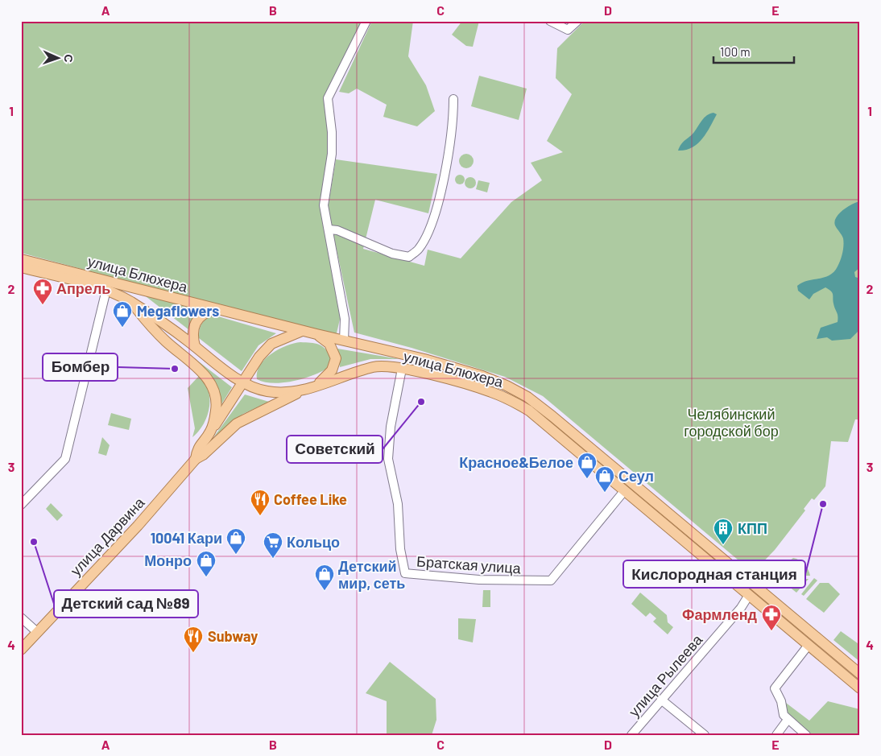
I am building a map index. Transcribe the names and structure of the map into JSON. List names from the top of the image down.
{
  "streets": {
    "main road": ["улица Блюхера", "улица Дарвина"],
    "street": ["Братская улица", "улица Рылеева"]
  },
  "crossings": [
    ["улица Блюхера", "улица Дарвина"],
    ["улица Блюхера", "Братская улица"],
    ["улица Блюхера", "улица Рылеева"]
  ],
  "parks": ["Челябинский городской бор"],
  "places": {
    "pharmacy": ["Апрель", "Фармленд"],
    "shop": [
      "Megaflowers",
      "Красное&Белое",
      "Сеул",
      "10041 Кари",
      "Монро",
      "Детский мир, сеть"
    ],
    "other": [
      "Бомбер",
      "Советский",
      "Кислородная станция",
      "Детский сад №89"
    ],
    "restaurant": ["Coffee Like", "Subway"],
    "building": ["КПП"],
    "supermarket": ["Кольцо"]
  },
  "scale_bar": "100 m",
  "north": "right",
  "grid": {
    "columns": [
      "A",
      "B",
      "C",
      "D",
      "E"
    ],
    "rows": [
      "1",
      "2",
      "3",
      "4"
    ]
  }
}
